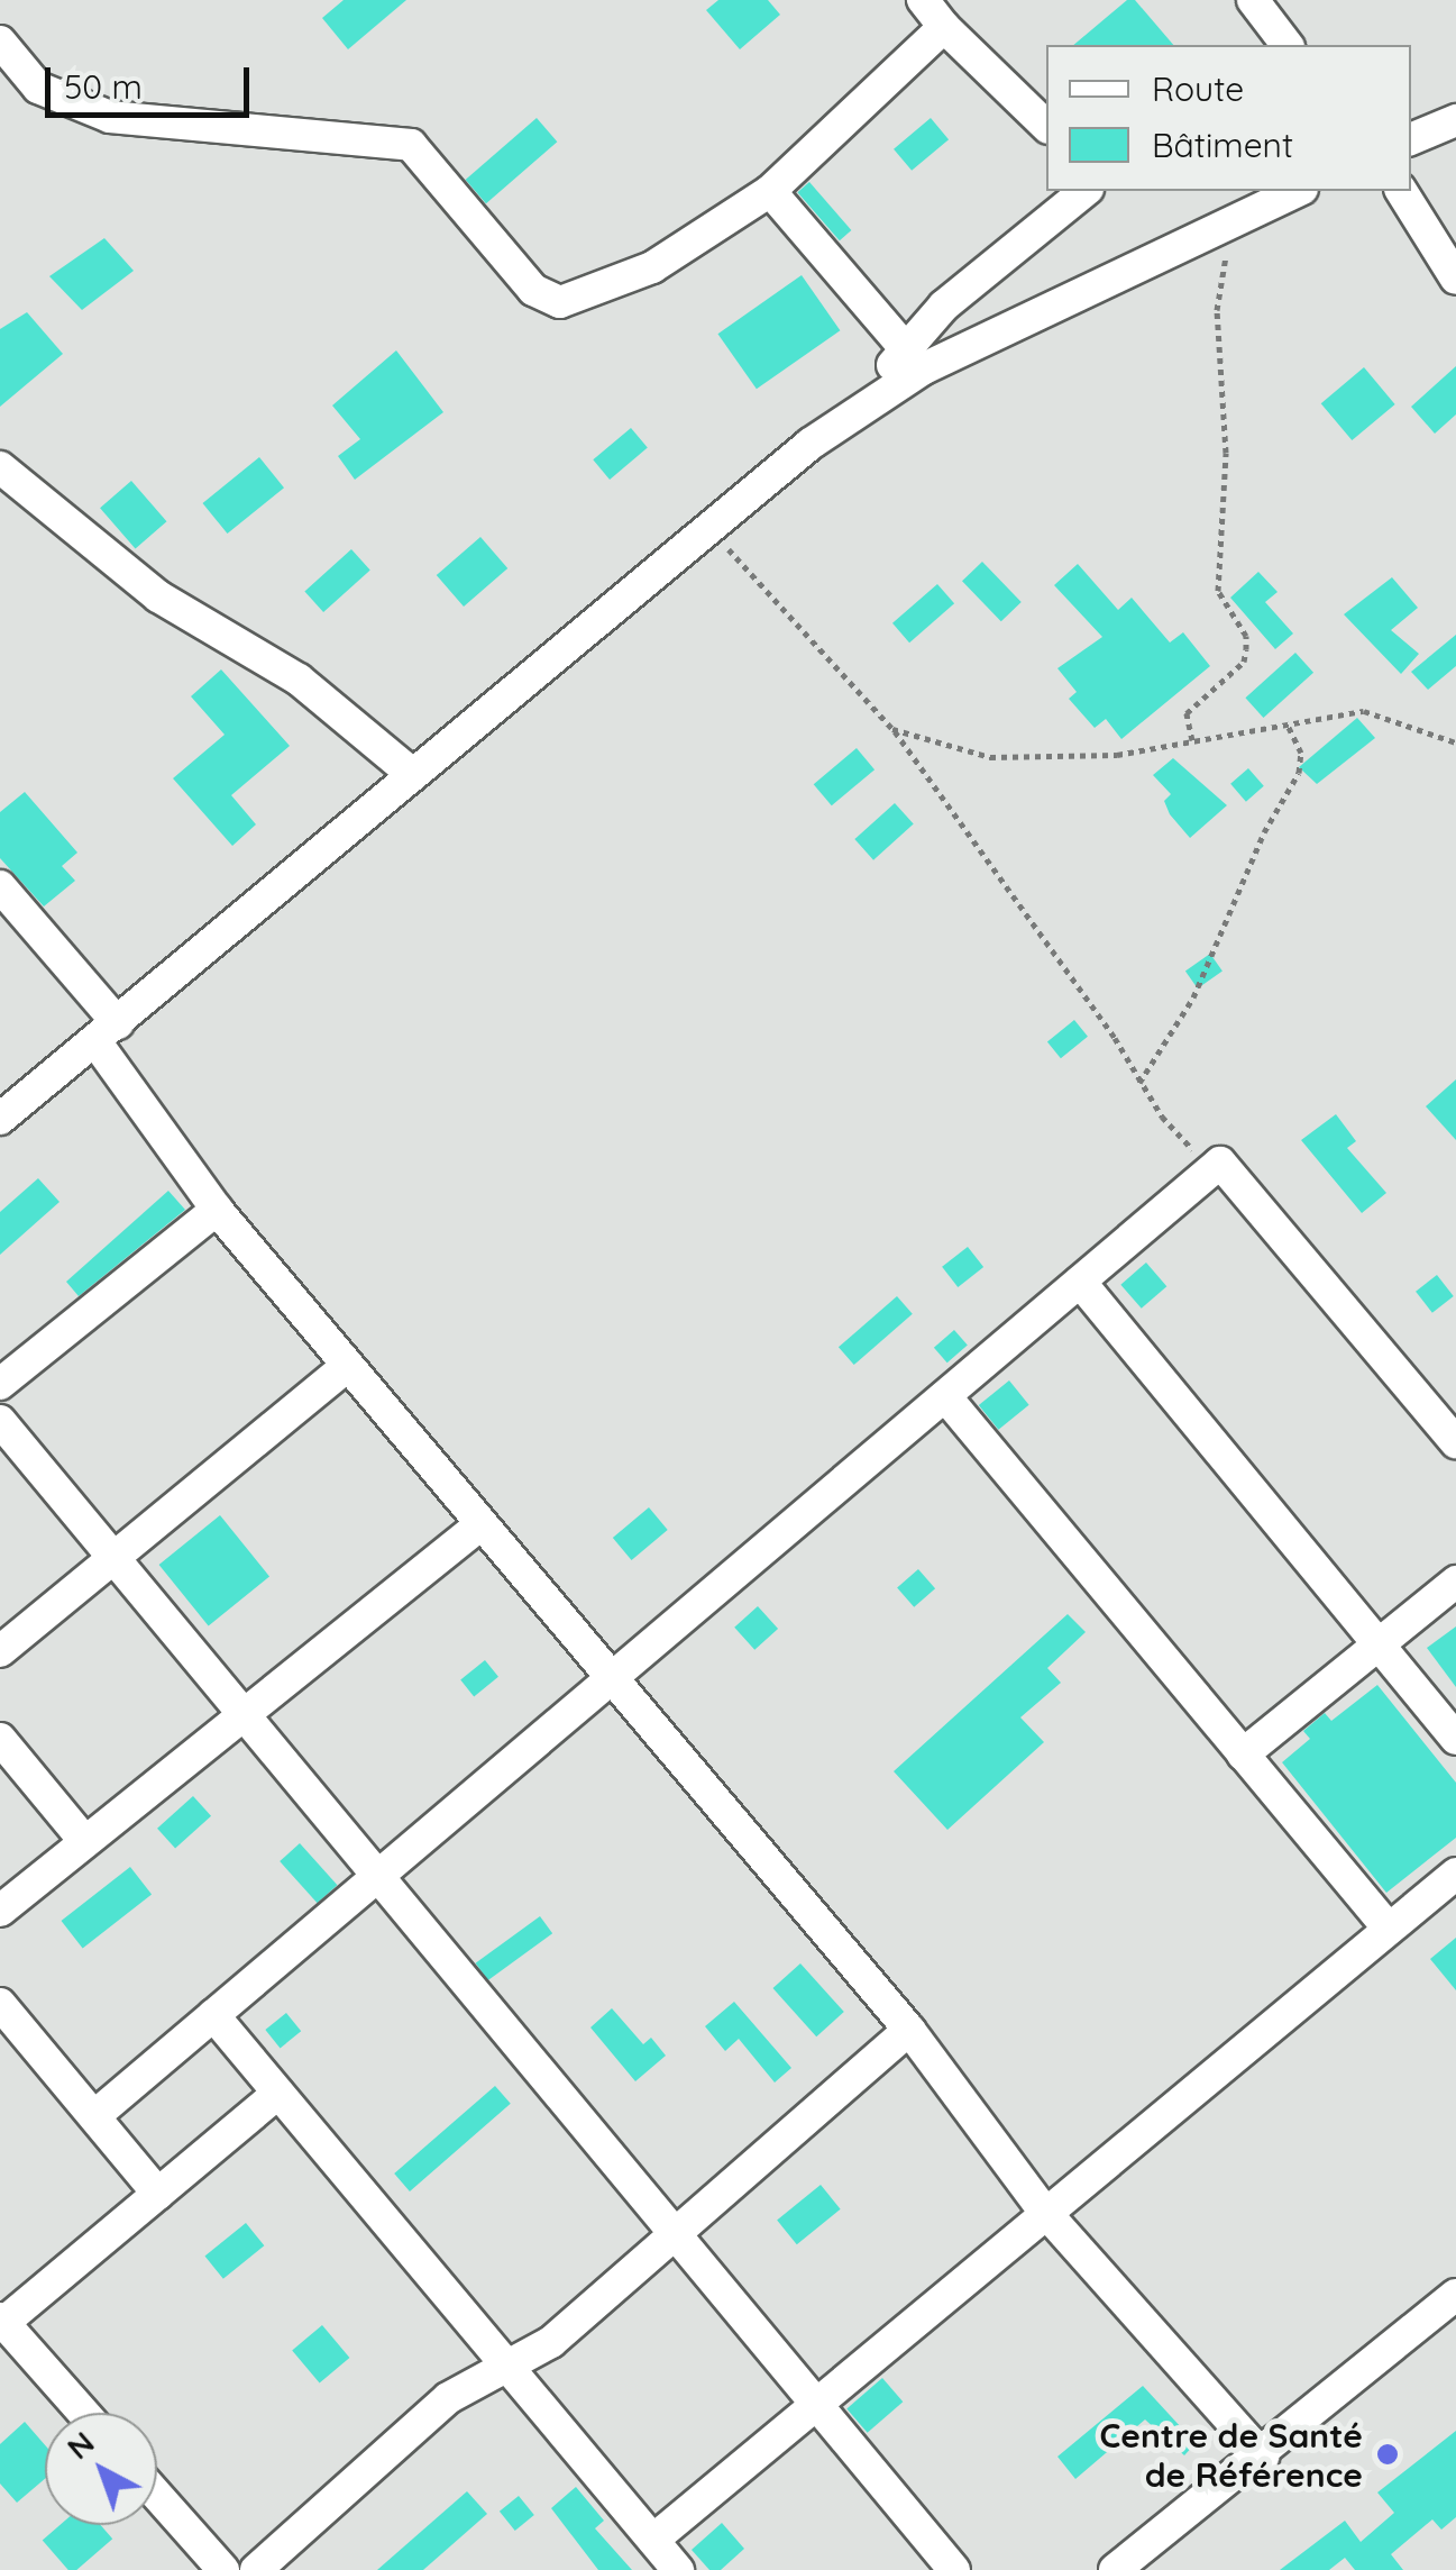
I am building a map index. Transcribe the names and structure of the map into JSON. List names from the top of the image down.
{
  "places": ["Centre de Santé de Référence"],
  "legend": ["Route", "Bâtiment"],
  "scale_bar": "50 m",
  "north": "top left"
}
